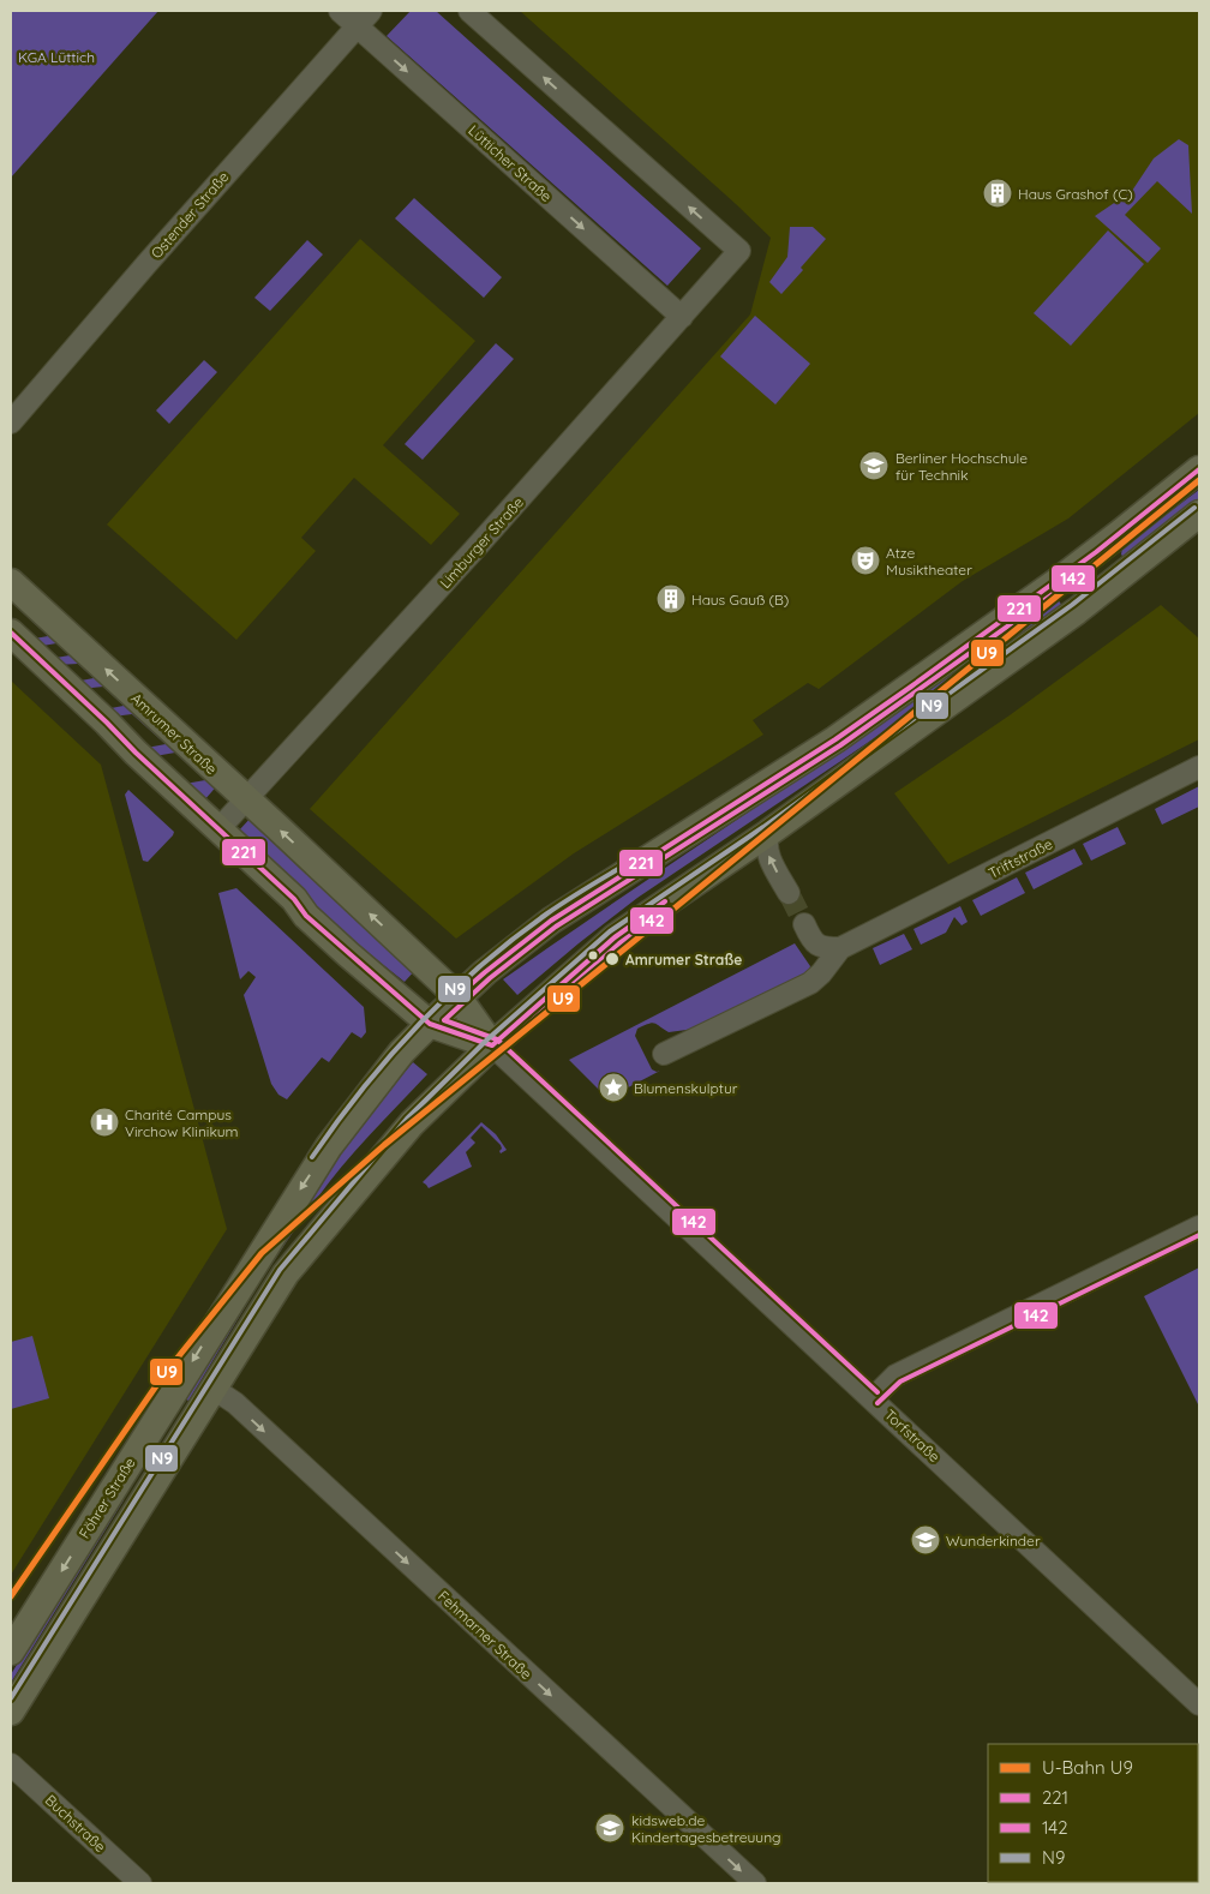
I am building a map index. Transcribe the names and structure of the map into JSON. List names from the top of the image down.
{
  "streets": {
    "main road": ["Amrumer Straße", "Föhrer Straße"],
    "street": [
      "Lütticher Straße",
      "Ostender Straße",
      "Limburger Straße",
      "Triftstraße",
      "Torfstraße",
      "Fehmarner Straße",
      "Buchstraße"
    ]
  },
  "crossings": [
    ["Lütticher Straße", "Ostender Straße"],
    ["Lütticher Straße", "Limburger Straße"],
    ["Limburger Straße", "Amrumer Straße"],
    ["Amrumer Straße", "Torfstraße"],
    ["Amrumer Straße", "Föhrer Straße"]
  ],
  "one_way": ["Lütticher Straße", "Fehmarner Straße"],
  "parks": ["KGA Lüttich"],
  "places": {
    "building": ["Haus Grashof (C)", "Haus Gauß (B)"],
    "school or university": ["Berliner Hochschule für Technik", "Wunderkinder", "kidsweb.de Kindertagesbetreuung"],
    "theatre": ["Atze Musiktheater"],
    "other": ["Amrumer Straße"],
    "place": ["Blumenskulptur"],
    "hospital": ["Charité Campus Virchow Klinikum"]
  },
  "lines": [
    "transit line 221",
    "transit line 142",
    "metro line U9",
    "transit line N9"
  ],
  "legend": [
    "U-Bahn U9",
    "221",
    "142",
    "N9"
  ]
}
